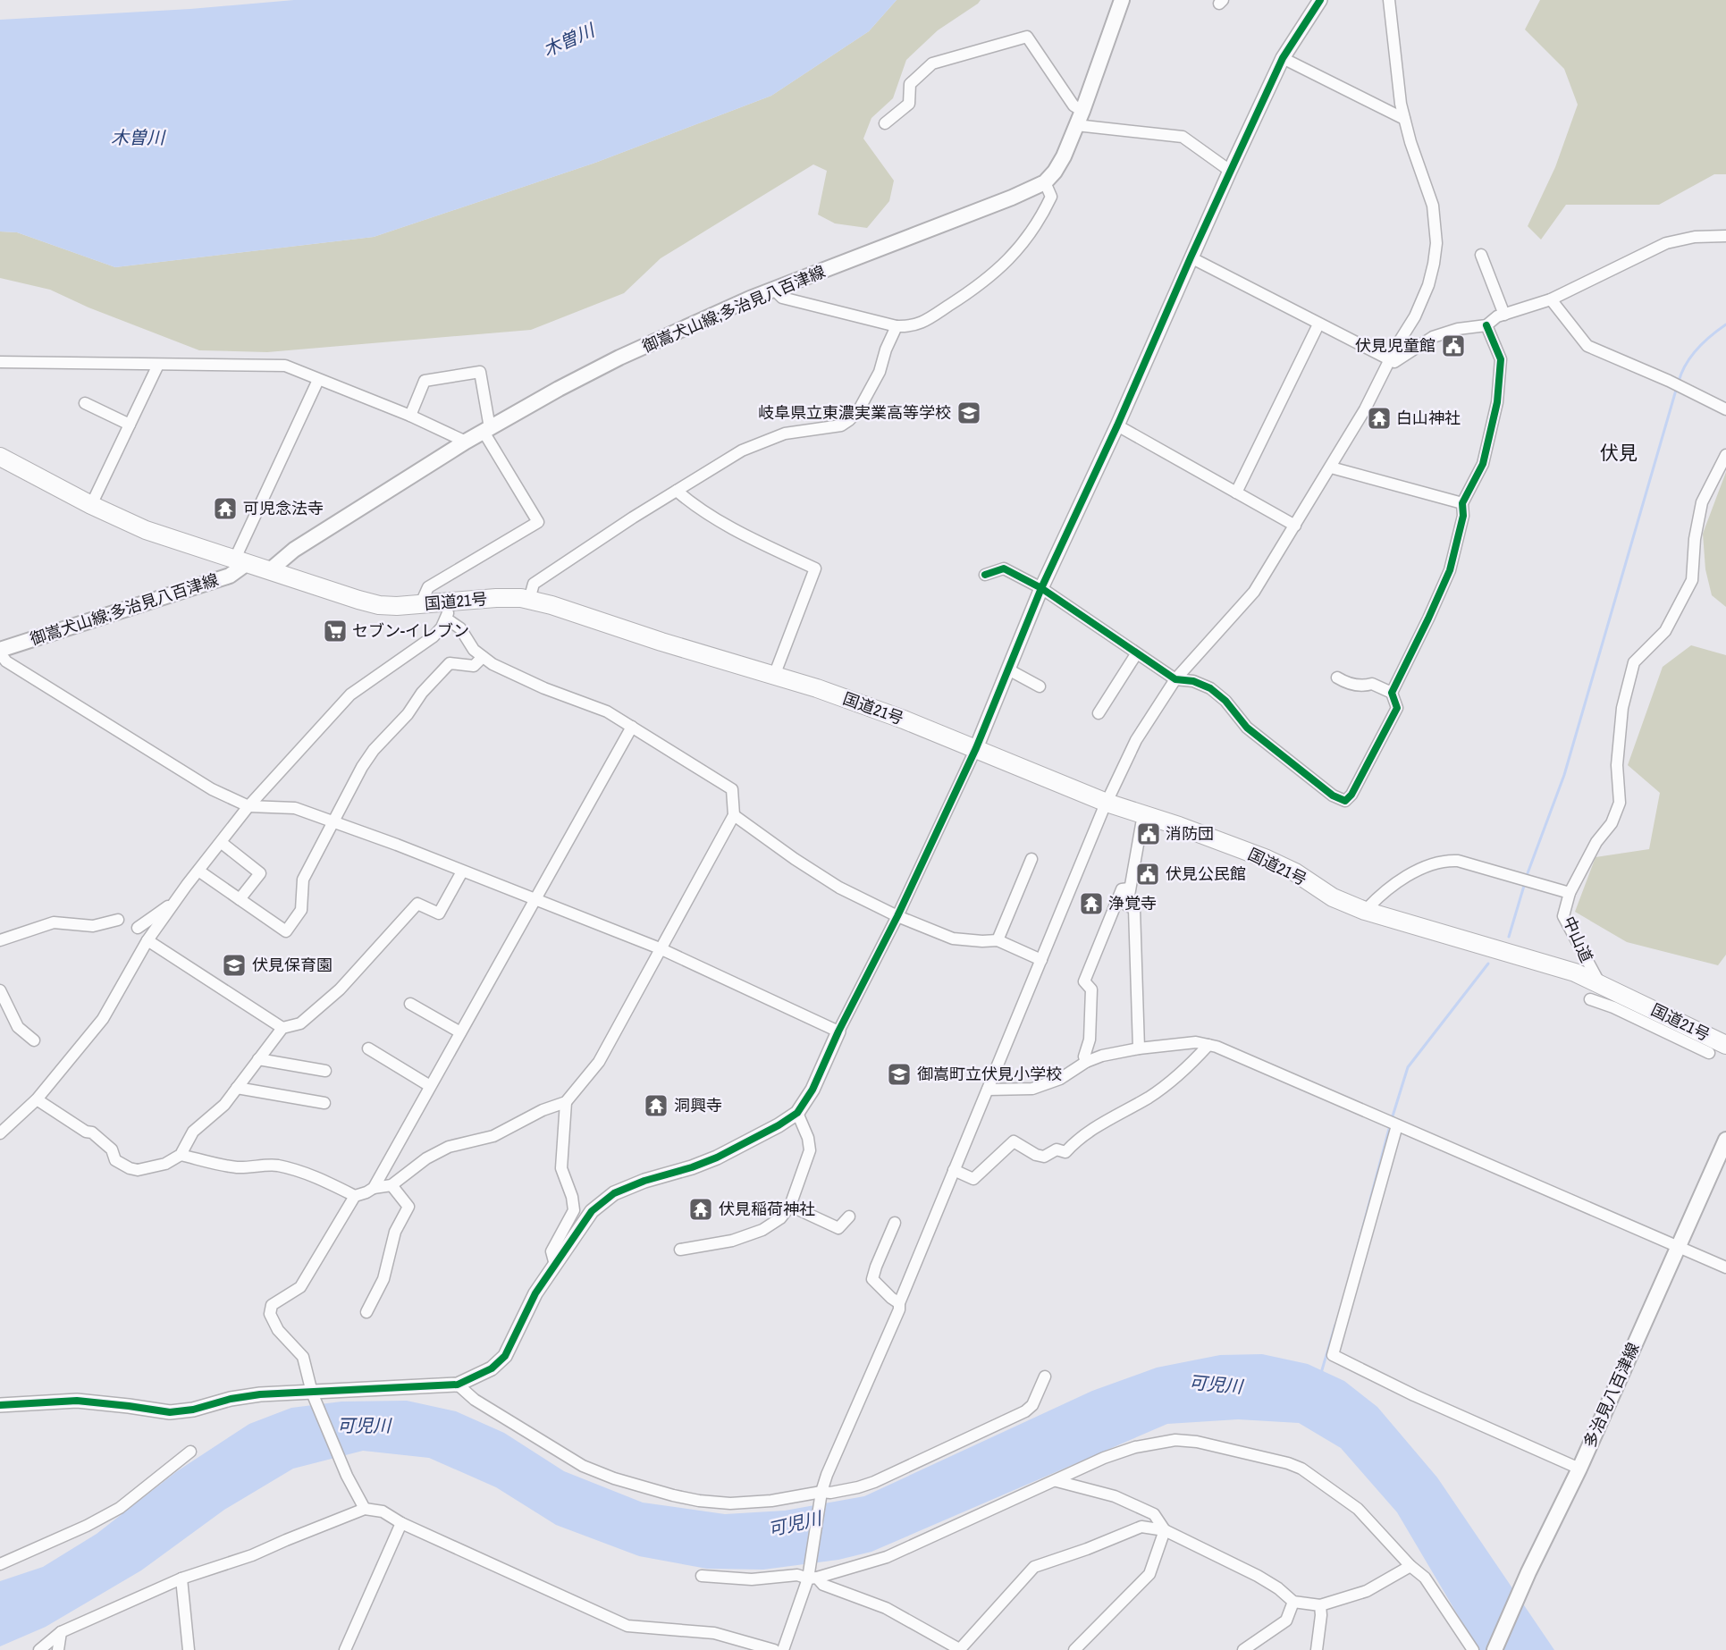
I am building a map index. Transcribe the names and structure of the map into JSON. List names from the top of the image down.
{
  "streets": {
    "highway": ["国道21号"],
    "main road": ["御嵩犬山線;多治見八百津線", "多治見八百津線"],
    "street": ["中山道"]
  },
  "crossings": [
    ["御嵩犬山線;多治見八百津線", "国道21号"],
    ["国道21号", "中山道"]
  ],
  "districts": ["伏見"],
  "water": ["木曽川", "可児川"],
  "places": {
    "public building": ["伏見児童館", "消防団", "伏見公民館"],
    "school or university": ["岐阜県立東濃実業高等学校", "伏見保育園", "御嵩町立伏見小学校"],
    "temple": [
      "白山神社",
      "可児念法寺",
      "浄覚寺",
      "洞興寺",
      "伏見稲荷神社"
    ],
    "supermarket": ["セブン-イレブン"]
  }
}
